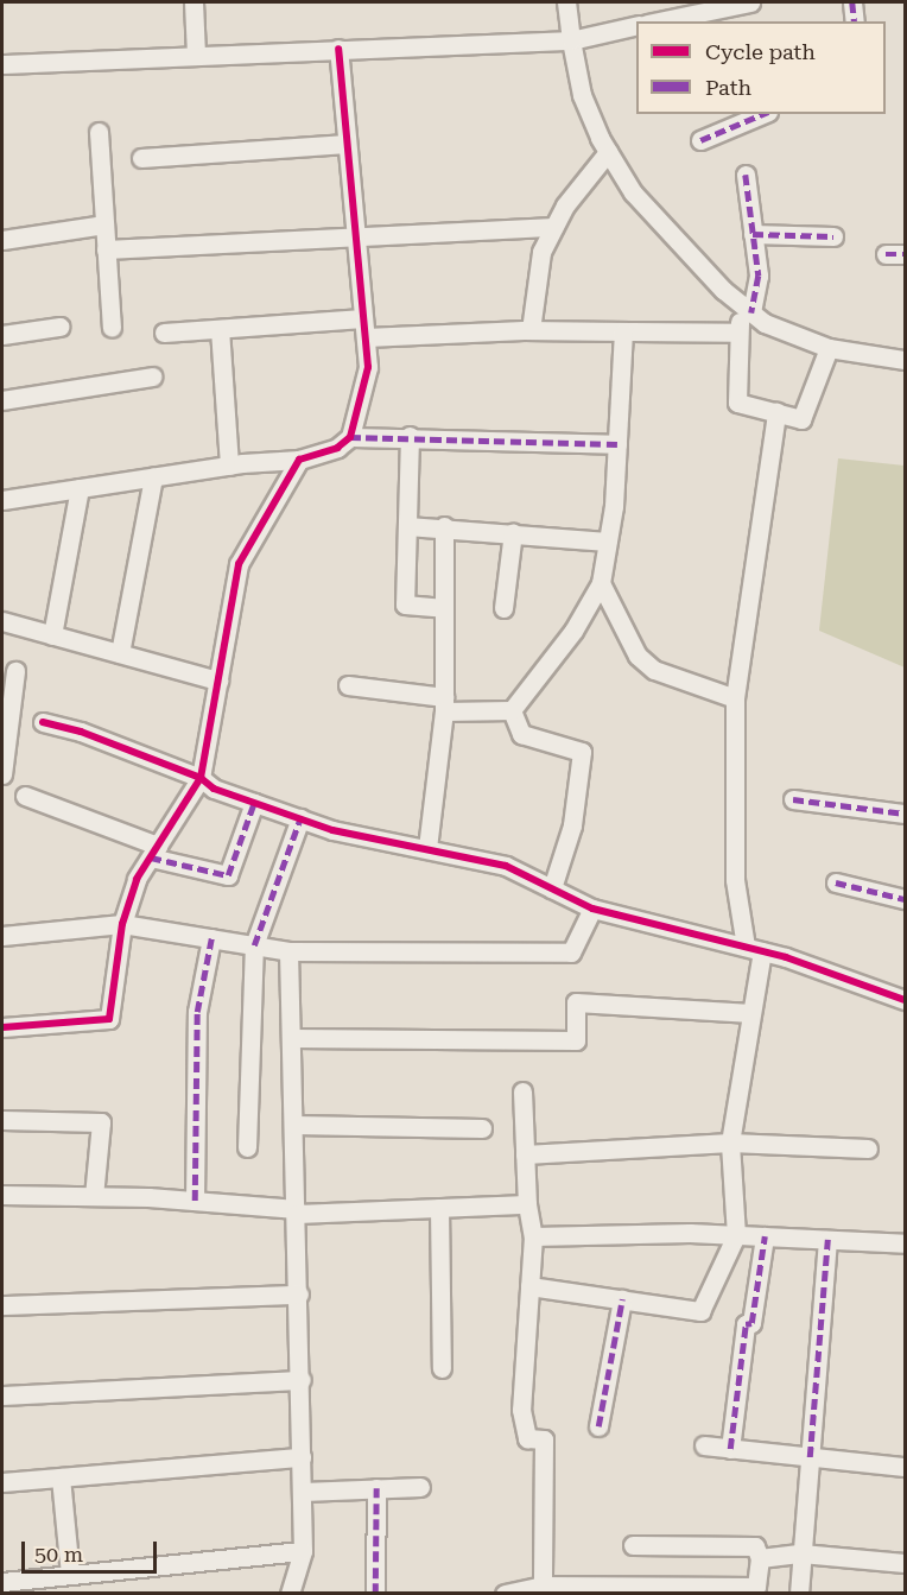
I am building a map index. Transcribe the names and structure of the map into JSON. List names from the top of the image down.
{
  "legend": ["Cycle path", "Path"],
  "scale_bar": "50 m"
}
